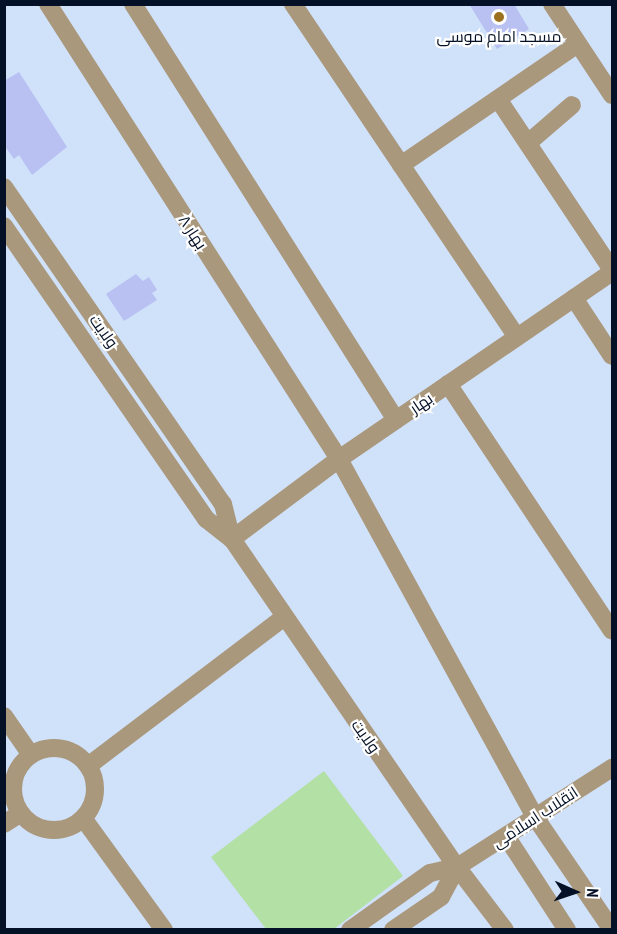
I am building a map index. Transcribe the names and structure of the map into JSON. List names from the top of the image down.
{
  "streets": {
    "street": [
      "بهار ۸",
      "ولایت",
      "بهار",
      "انقلاب اسلامی"
    ]
  },
  "crossings": [
    ["بهار ۸", "بهار"],
    ["بهار ۸", "انقلاب اسلامی"],
    ["ولایت", "بهار"],
    ["ولایت", "انقلاب اسلامی"]
  ],
  "places": ["مسجد امام موسی"],
  "north": "right"
}
